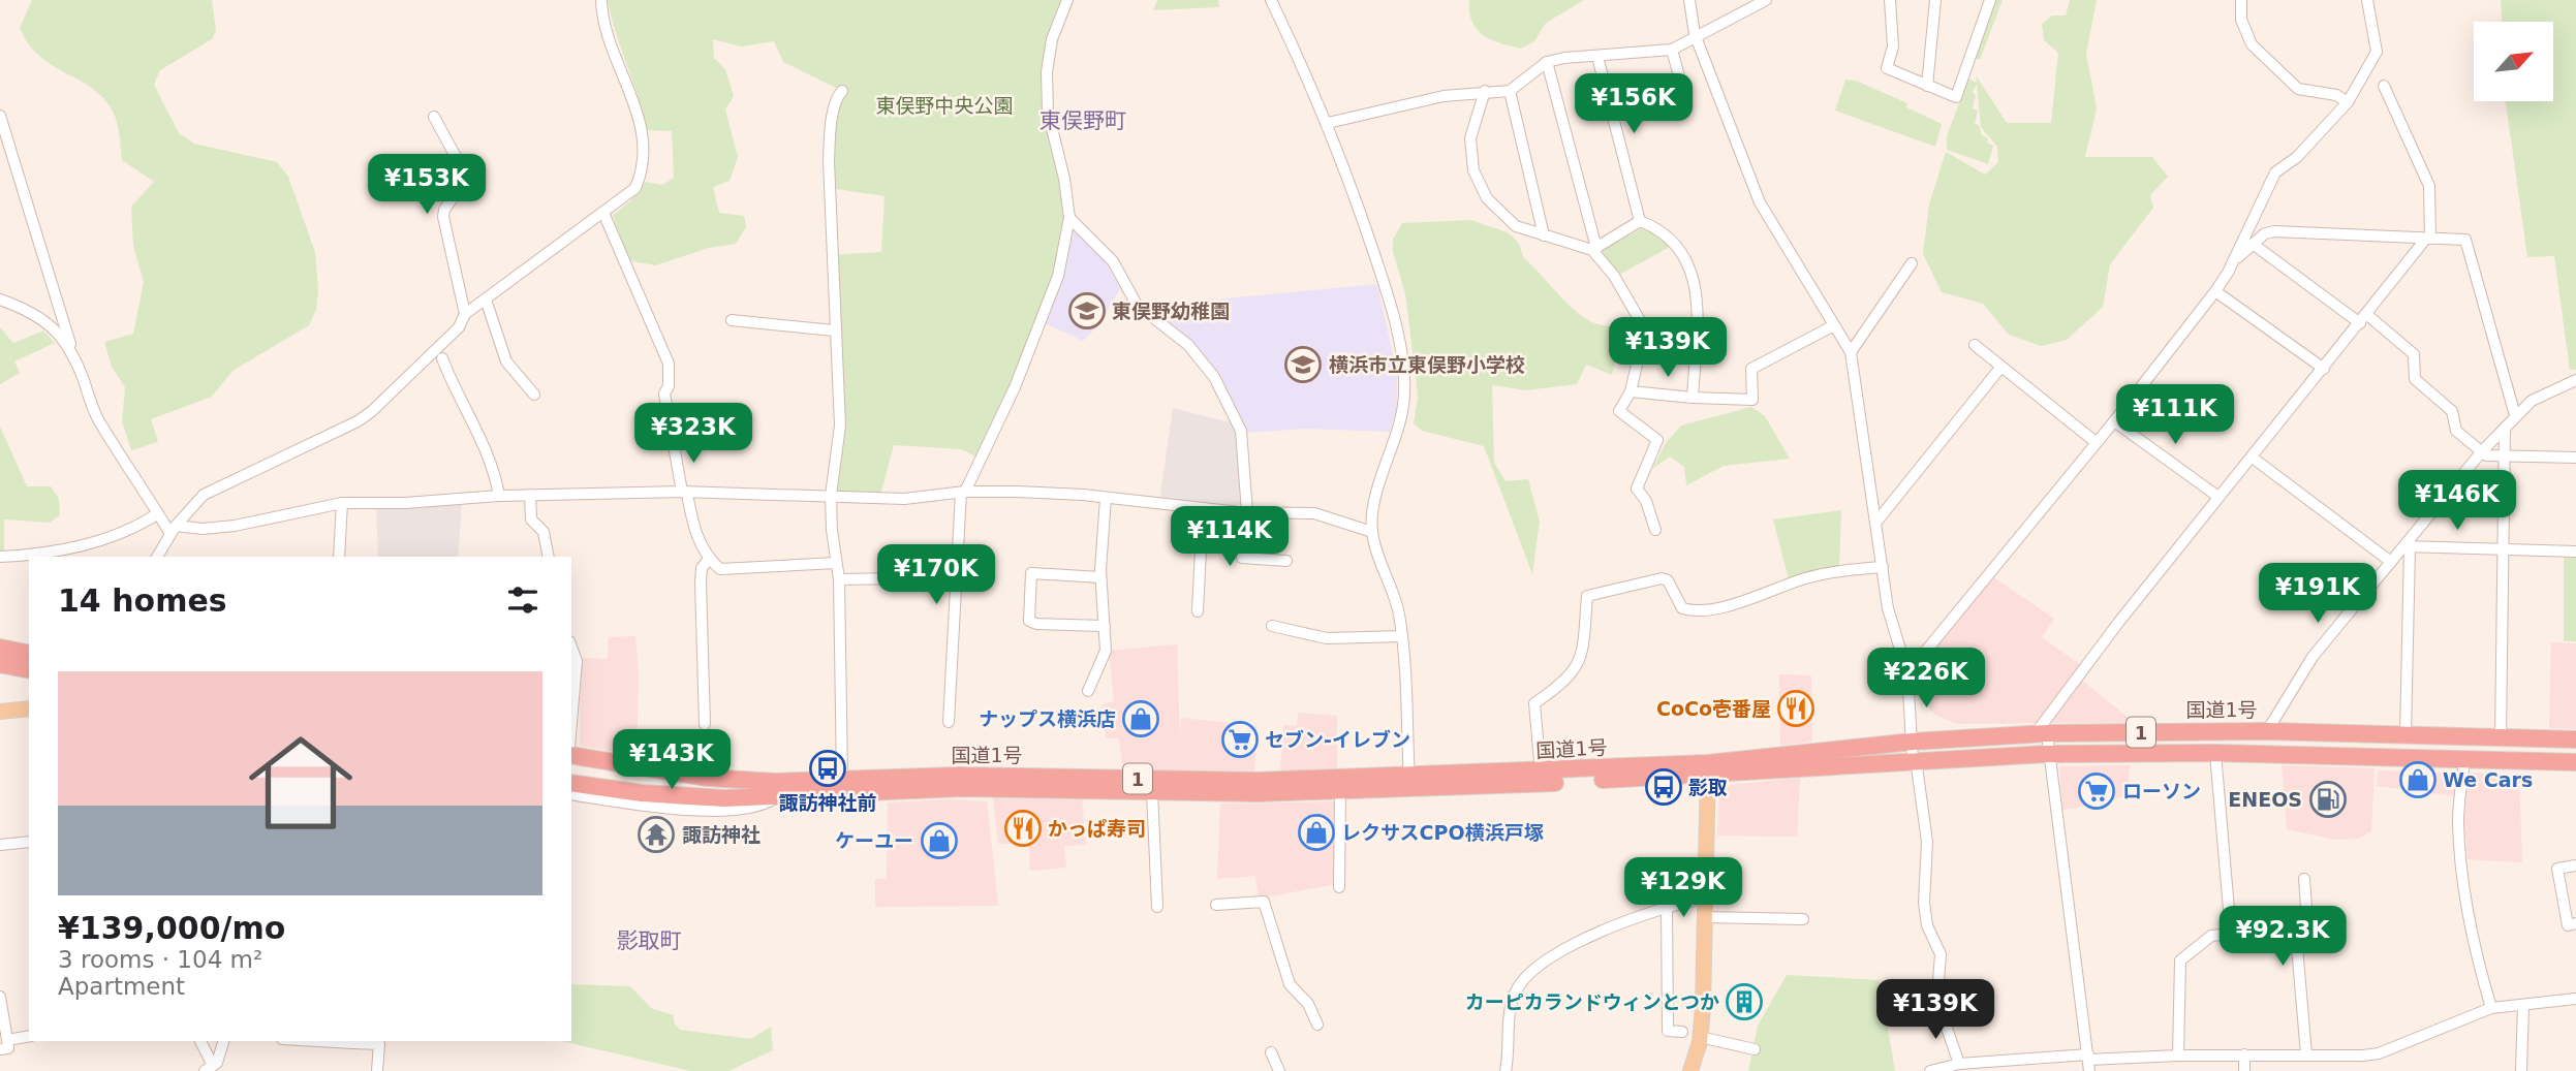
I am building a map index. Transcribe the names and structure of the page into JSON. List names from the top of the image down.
{
  "streets": {
    "highway": ["国道1号", "1"]
  },
  "crossings": [
    ["国道1号", "1"]
  ],
  "districts": ["東俣野町", "影取町"],
  "parks": ["東俣野中央公園"],
  "places": {
    "school or university": ["東俣野幼稚園", "横浜市立東俣野小学校"],
    "restaurant": ["CoCo壱番屋", "かっぱ寿司"],
    "shop": [
      "ナップス横浜店",
      "We Cars",
      "レクサスCPO横浜戸塚",
      "ケーユー"
    ],
    "supermarket": ["セブン-イレブン", "ローソン"],
    "bus stop": ["諏訪神社前", "影取"],
    "fuel station": ["ENEOS"],
    "temple": ["諏訪神社"],
    "building": ["カーピカランドウィンとつか"]
  },
  "north": "top right",
  "page": {
    "price": [
      "¥156K",
      "¥153K",
      "¥139K",
      "¥111K",
      "¥323K",
      "¥146K",
      "¥114K",
      "¥170K",
      "¥191K",
      "¥226K",
      "¥143K",
      "¥129K",
      "¥92.3K",
      "¥139K"
    ],
    "heading": "14 homes",
    "list": [
      {
        "name": "¥139,000/mo",
        "note": "3 rooms · 104 m² · Apartment"
      }
    ]
  }
}
